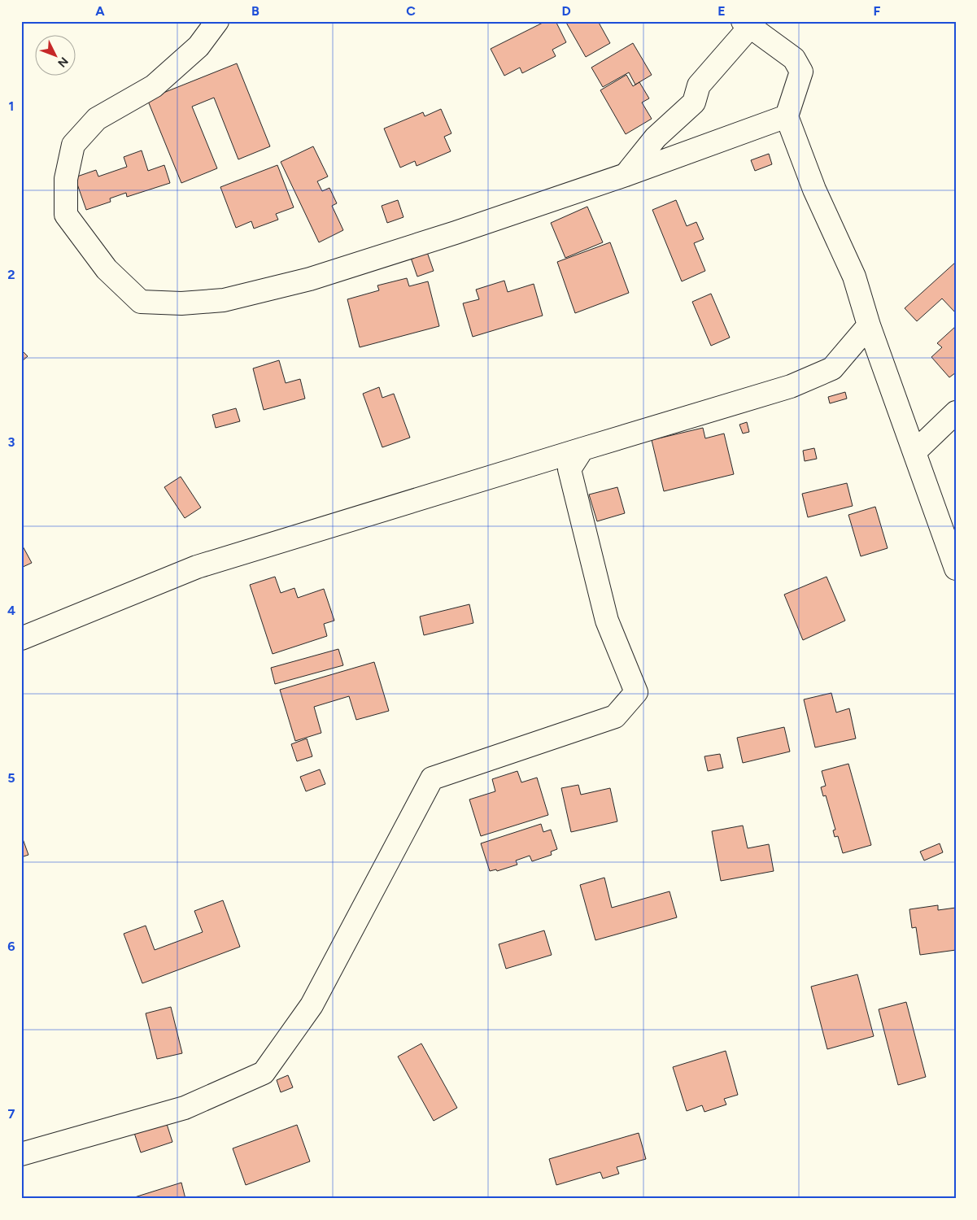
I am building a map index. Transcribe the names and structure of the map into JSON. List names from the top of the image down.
{
  "north": "bottom right",
  "grid": {
    "columns": [
      "A",
      "B",
      "C",
      "D",
      "E",
      "F"
    ],
    "rows": [
      "1",
      "2",
      "3",
      "4",
      "5",
      "6",
      "7"
    ]
  }
}
